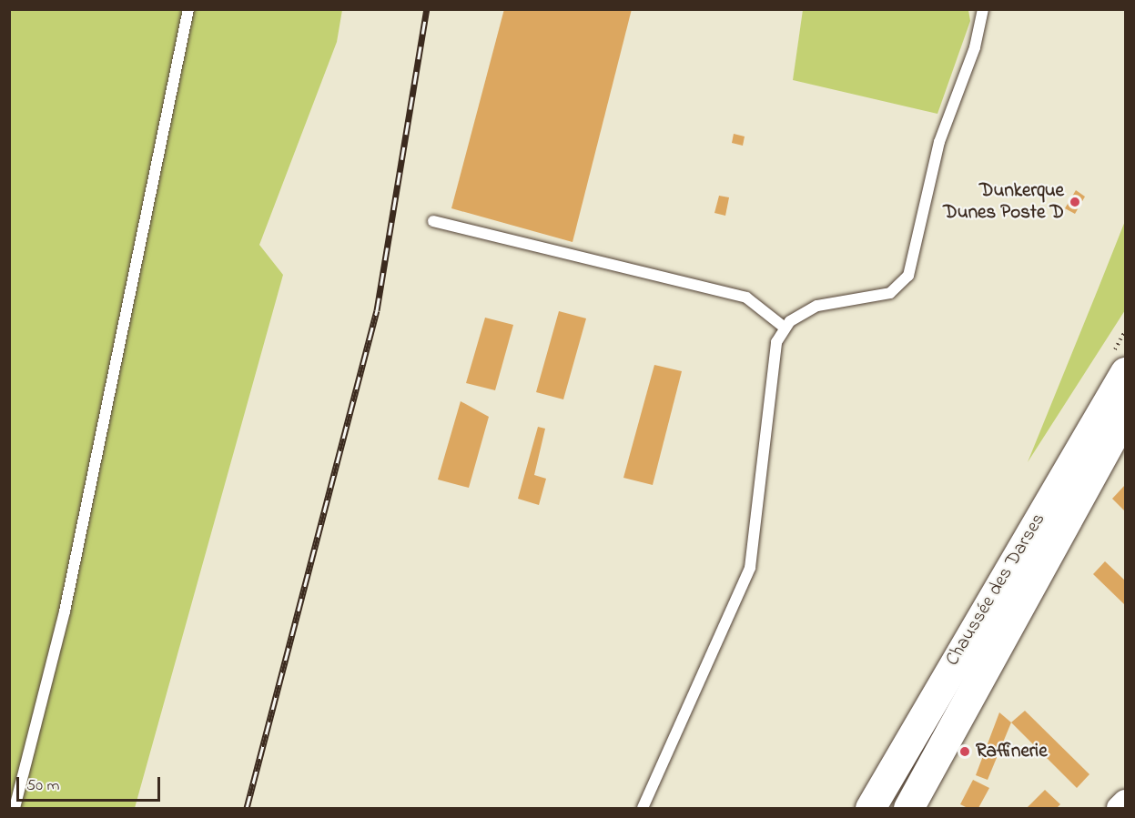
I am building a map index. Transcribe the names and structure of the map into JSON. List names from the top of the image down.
{
  "streets": {
    "main road": ["Chaussée des Darses"]
  },
  "places": ["Dunkerque Dunes Poste D", "Raffinerie"],
  "scale_bar": "50 m"
}
